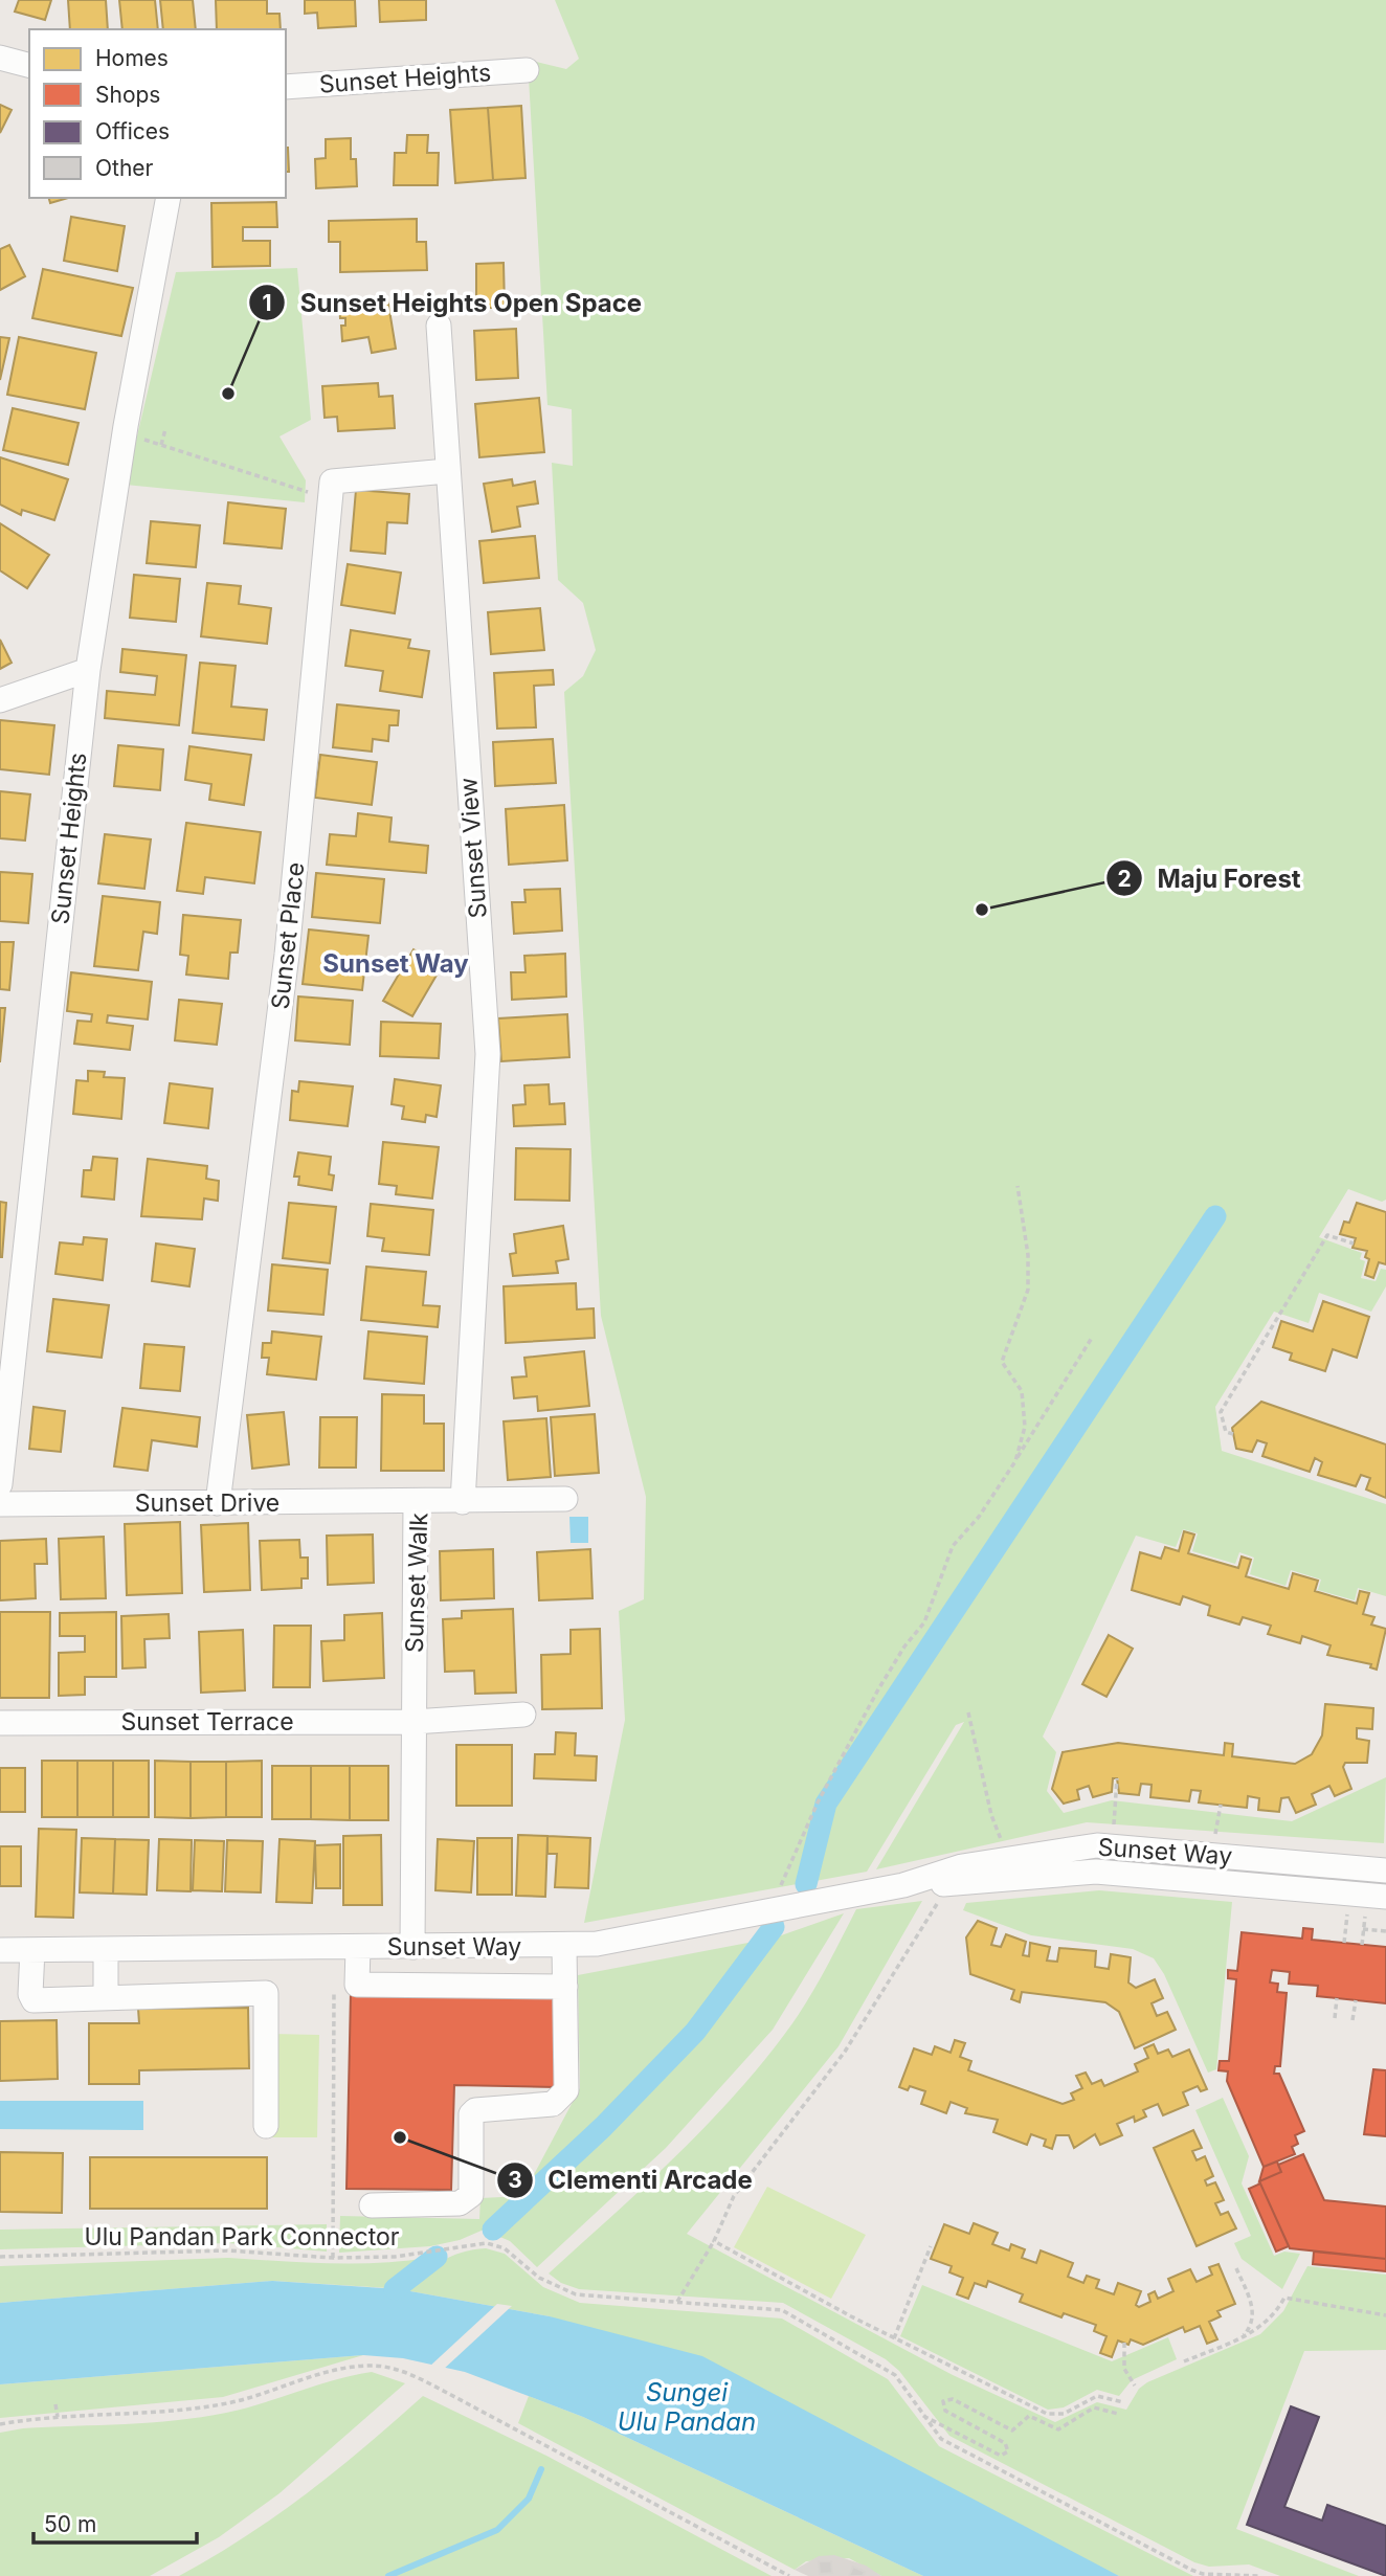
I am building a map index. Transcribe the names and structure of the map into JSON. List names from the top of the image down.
{
  "streets": {
    "street": [
      "Sunset Heights",
      "Sunset View",
      "Sunset Place",
      "Sunset Drive",
      "Sunset Walk",
      "Sunset Terrace",
      "Sunset Way"
    ],
    "path": ["Ulu Pandan Park Connector"]
  },
  "crossings": [
    ["Sunset View", "Sunset Walk"],
    ["Sunset Place", "Sunset Drive"],
    ["Sunset Drive", "Sunset Walk"],
    ["Sunset Walk", "Sunset Terrace"],
    ["Sunset Walk", "Sunset Way"]
  ],
  "districts": ["Sunset Way"],
  "water": ["Sungei Ulu Pandan"],
  "places": ["Sunset Heights Open Space", "Maju Forest", "Clementi Arcade"],
  "legend": [
    "Homes",
    "Shops",
    "Offices",
    "Other"
  ],
  "scale_bar": "50 m"
}
